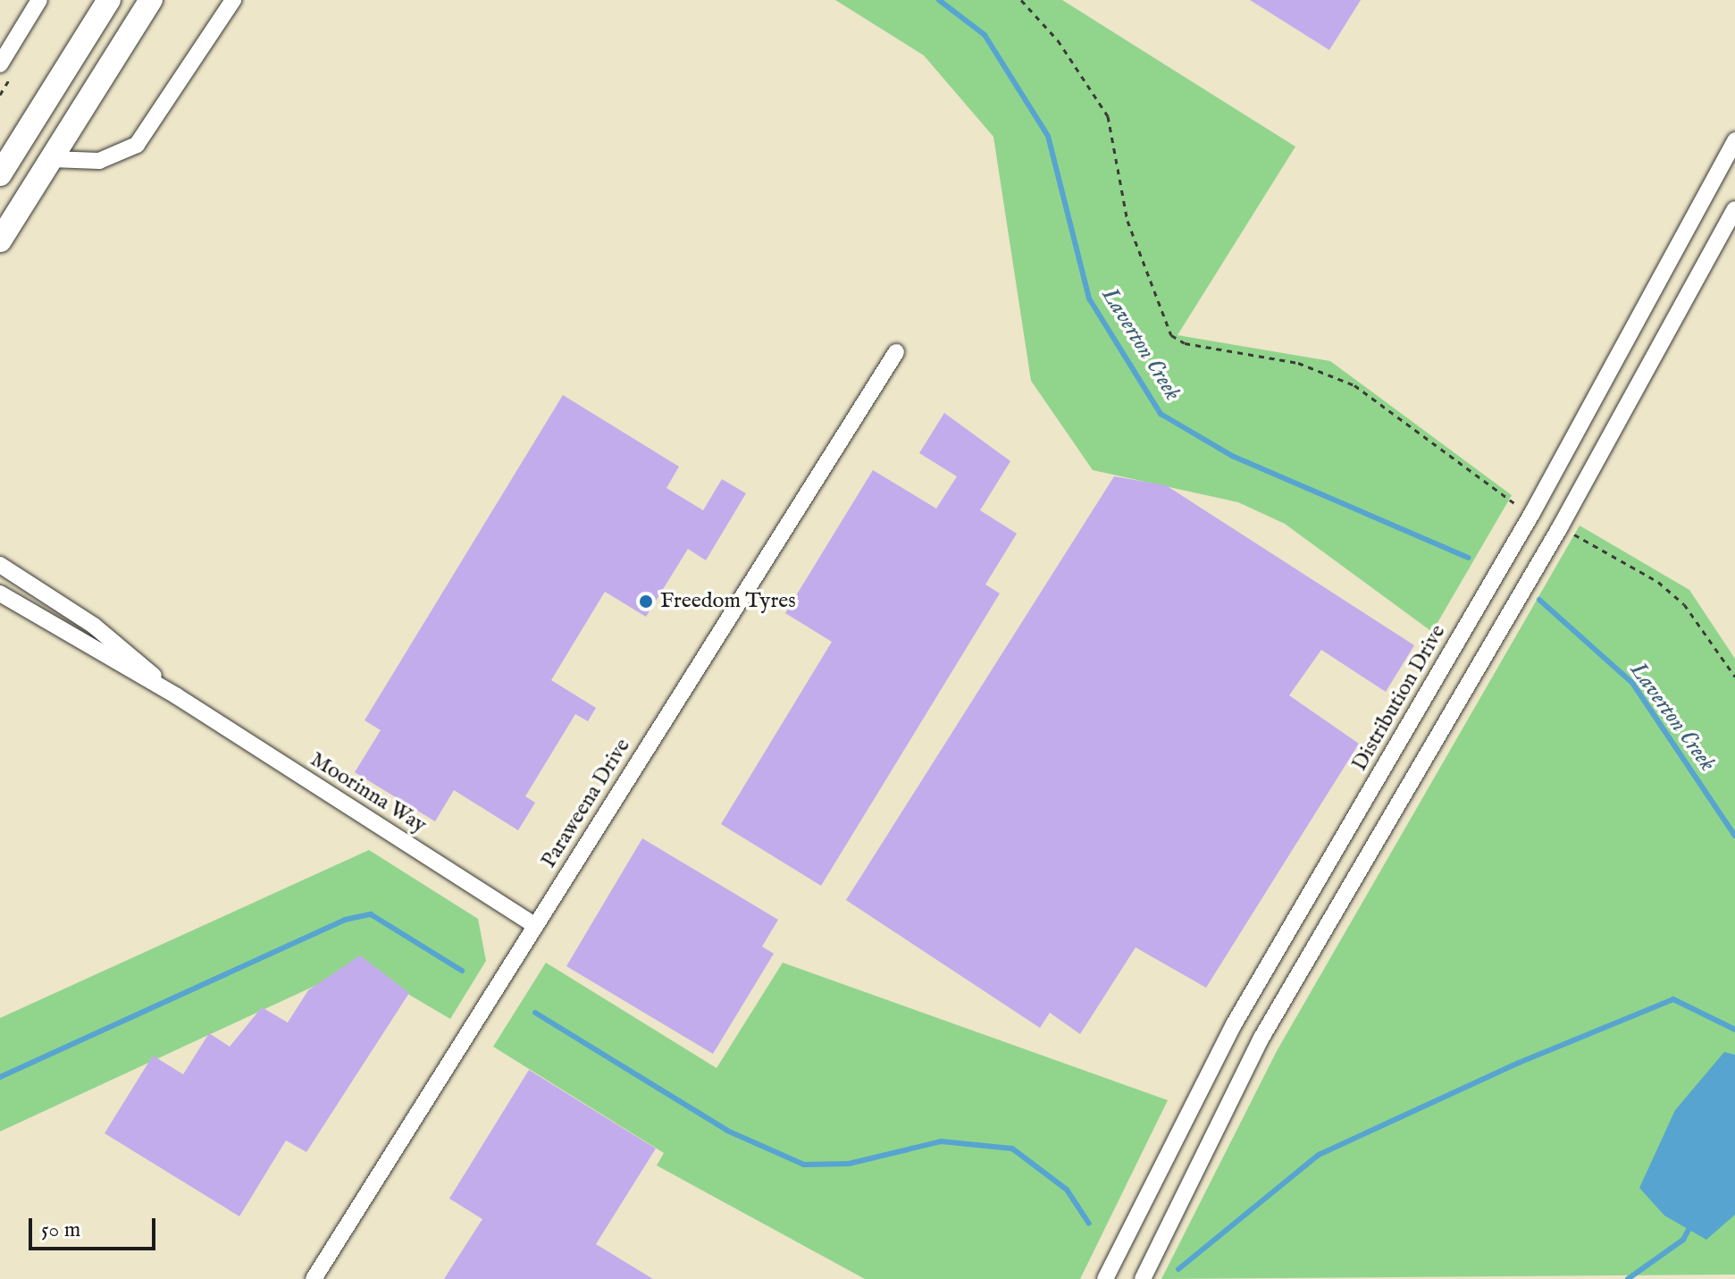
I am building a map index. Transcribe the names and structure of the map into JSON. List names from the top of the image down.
{
  "streets": {
    "street": ["Distribution Drive", "Moorinna Way", "Paraweena Drive"]
  },
  "crossings": [
    ["Moorinna Way", "Paraweena Drive"]
  ],
  "water": ["Laverton Creek"],
  "places": ["Freedom Tyres"],
  "scale_bar": "50 m"
}
